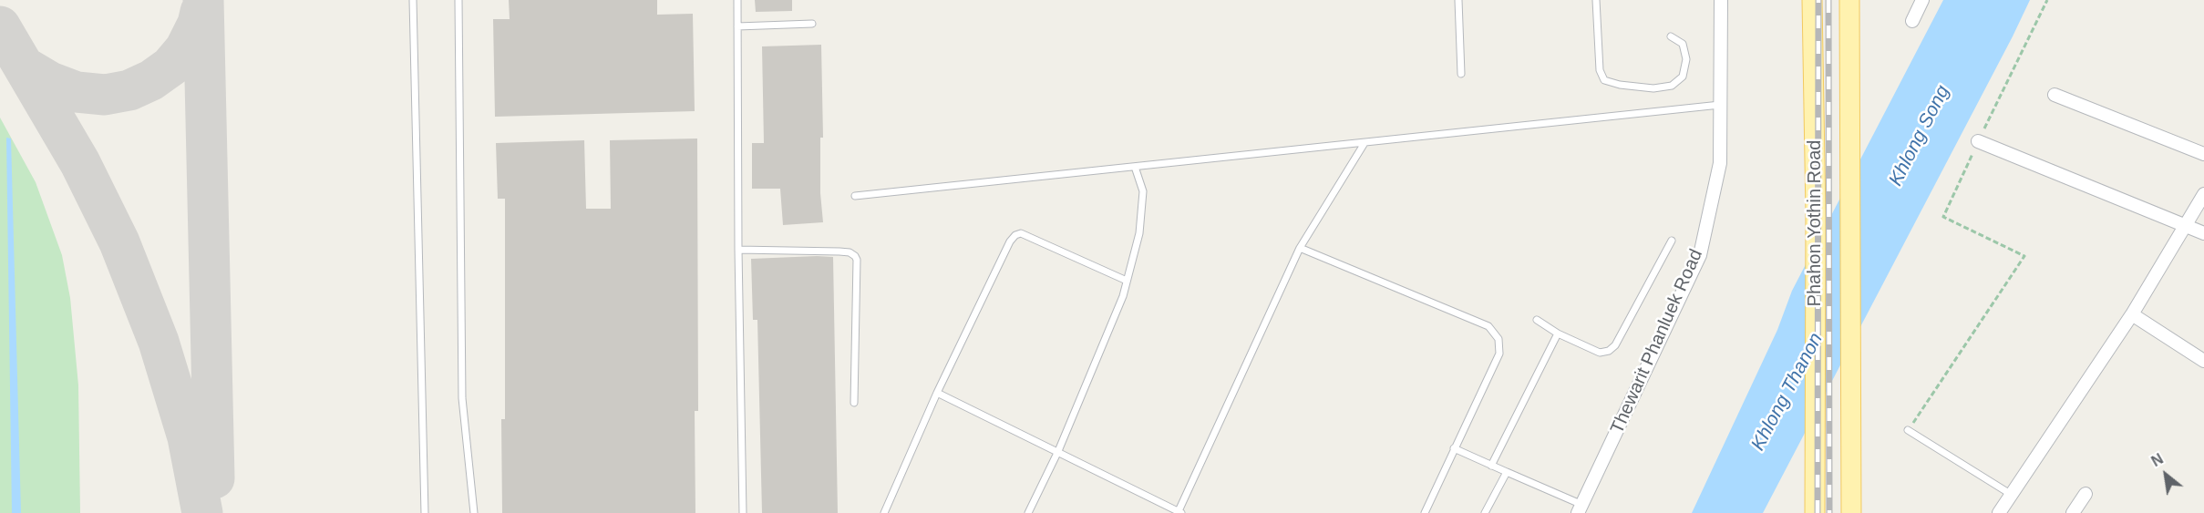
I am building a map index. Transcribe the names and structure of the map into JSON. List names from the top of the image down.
{
  "streets": {
    "main road": ["Phahon Yothin Road"],
    "street": ["Thewarit Phanluek Road"]
  },
  "water": ["Khlong Song", "Khlong Thanon"],
  "north": "top left"
}
